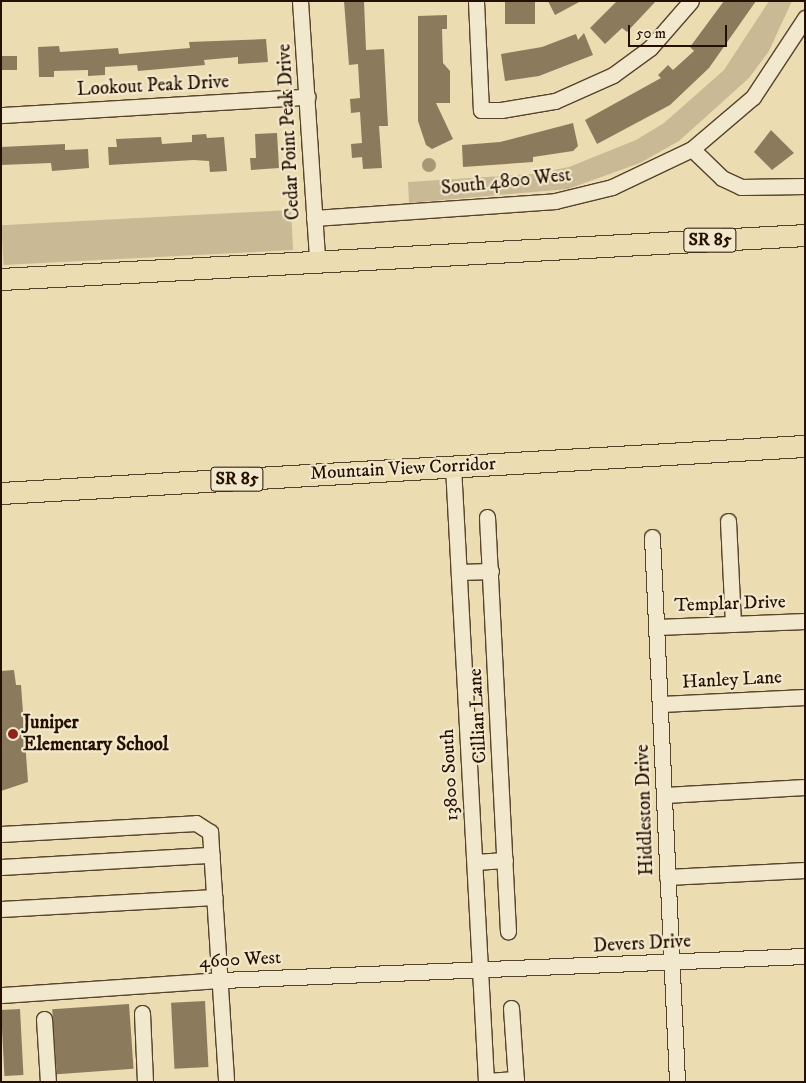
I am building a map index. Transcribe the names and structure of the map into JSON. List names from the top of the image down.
{
  "streets": {
    "highway": ["SR 85", "Mountain View Corridor"],
    "street": [
      "Lookout Peak Drive",
      "Cedar Point Peak Drive",
      "South 4800 West",
      "Templar Drive",
      "Hanley Lane",
      "Cillian Lane",
      "13800 South",
      "Hiddleston Drive",
      "Devers Drive",
      "4600 West"
    ]
  },
  "crossings": [
    ["Lookout Peak Drive", "Cedar Point Peak Drive"],
    ["Cedar Point Peak Drive", "South 4800 West"],
    ["Cedar Point Peak Drive", "SR 85"],
    ["Mountain View Corridor", "13800 South"],
    ["Templar Drive", "Hiddleston Drive"],
    ["Hanley Lane", "Hiddleston Drive"],
    ["13800 South", "Devers Drive"],
    ["13800 South", "4600 West"],
    ["Hiddleston Drive", "Devers Drive"],
    ["Devers Drive", "4600 West"]
  ],
  "places": ["Juniper Elementary School"],
  "scale_bar": "50 m"
}
